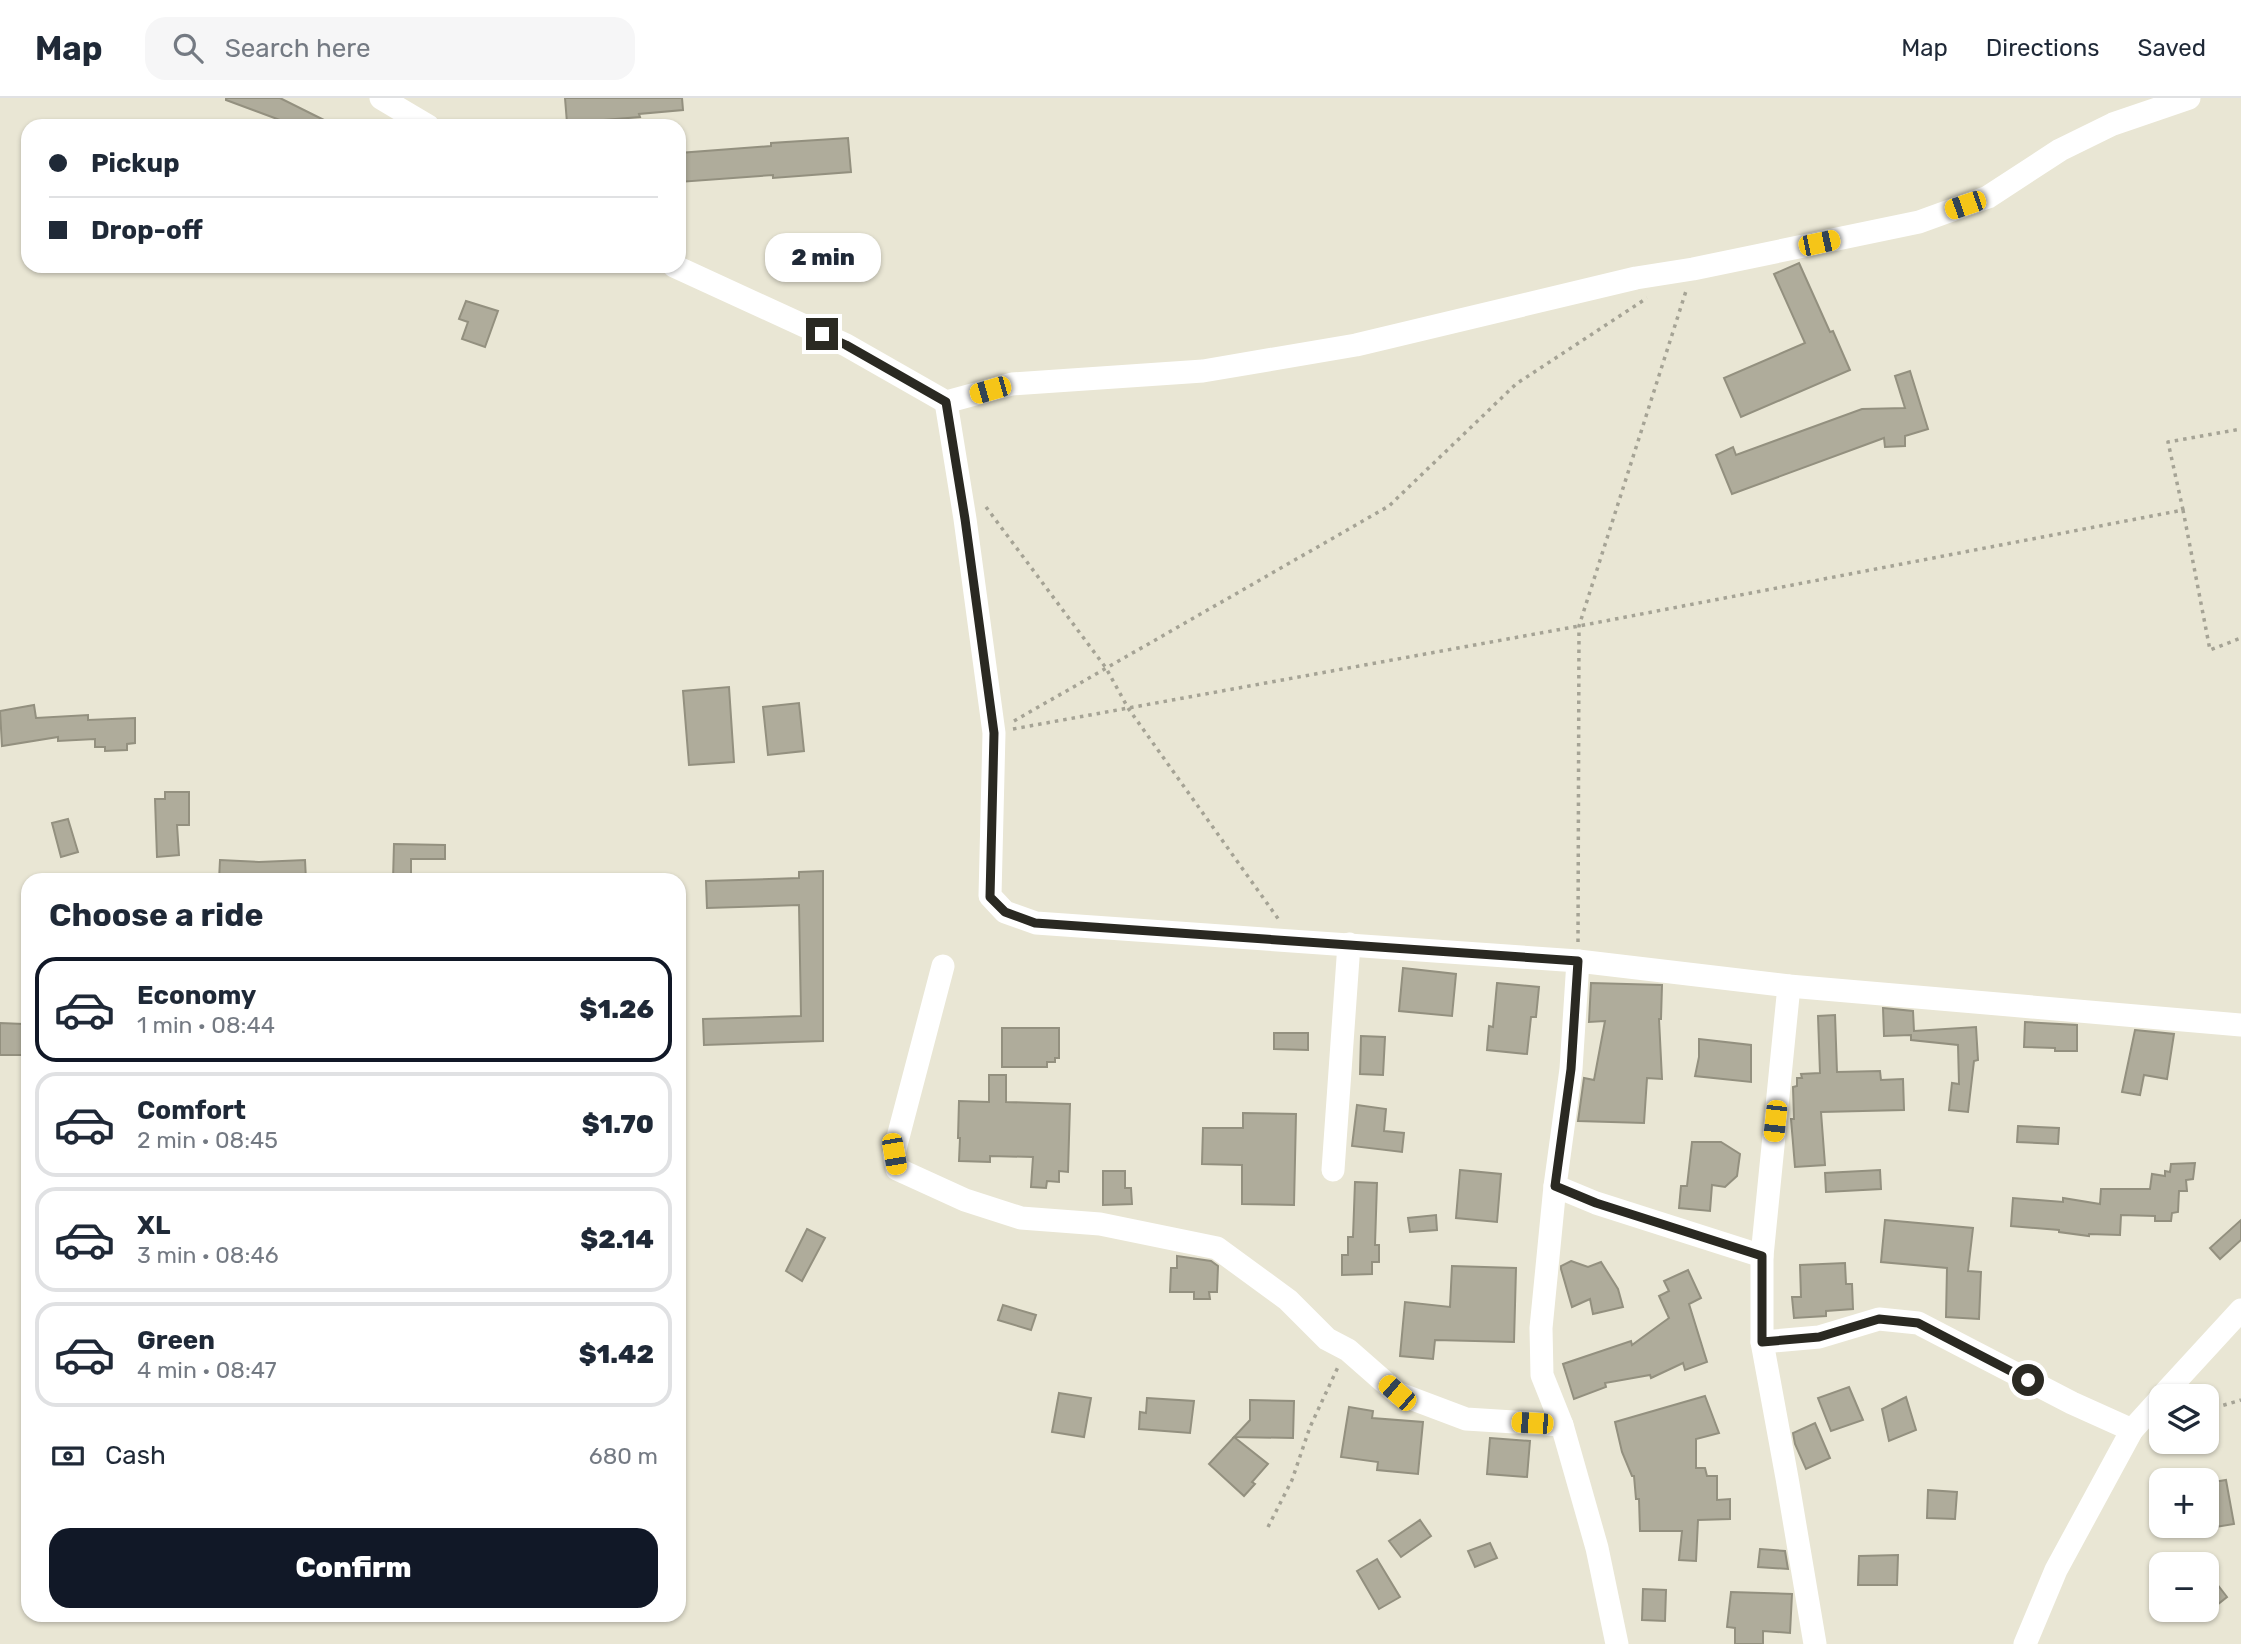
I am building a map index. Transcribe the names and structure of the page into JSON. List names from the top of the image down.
{
  "page": {
    "header": "Map",
    "search": "Search here",
    "nav": ["Map", "Directions", "Saved"],
    "banner": ["Pickup", "Drop-off"],
    "bubble": "2 min",
    "heading": "Choose a ride",
    "list": [
      {
        "name": "Economy",
        "note": "1 min · 08:44",
        "value": "$1.26"
      },
      {
        "name": "Comfort",
        "note": "2 min · 08:45",
        "value": "$1.70"
      },
      {
        "name": "XL",
        "note": "3 min · 08:46",
        "value": "$2.14"
      },
      {
        "name": "Green",
        "note": "4 min · 08:47",
        "value": "$1.42"
      }
    ],
    "map_buttons": ["+", "−"],
    "pay": ["Cash", "680 m"],
    "buttons": "Confirm"
  }
}
